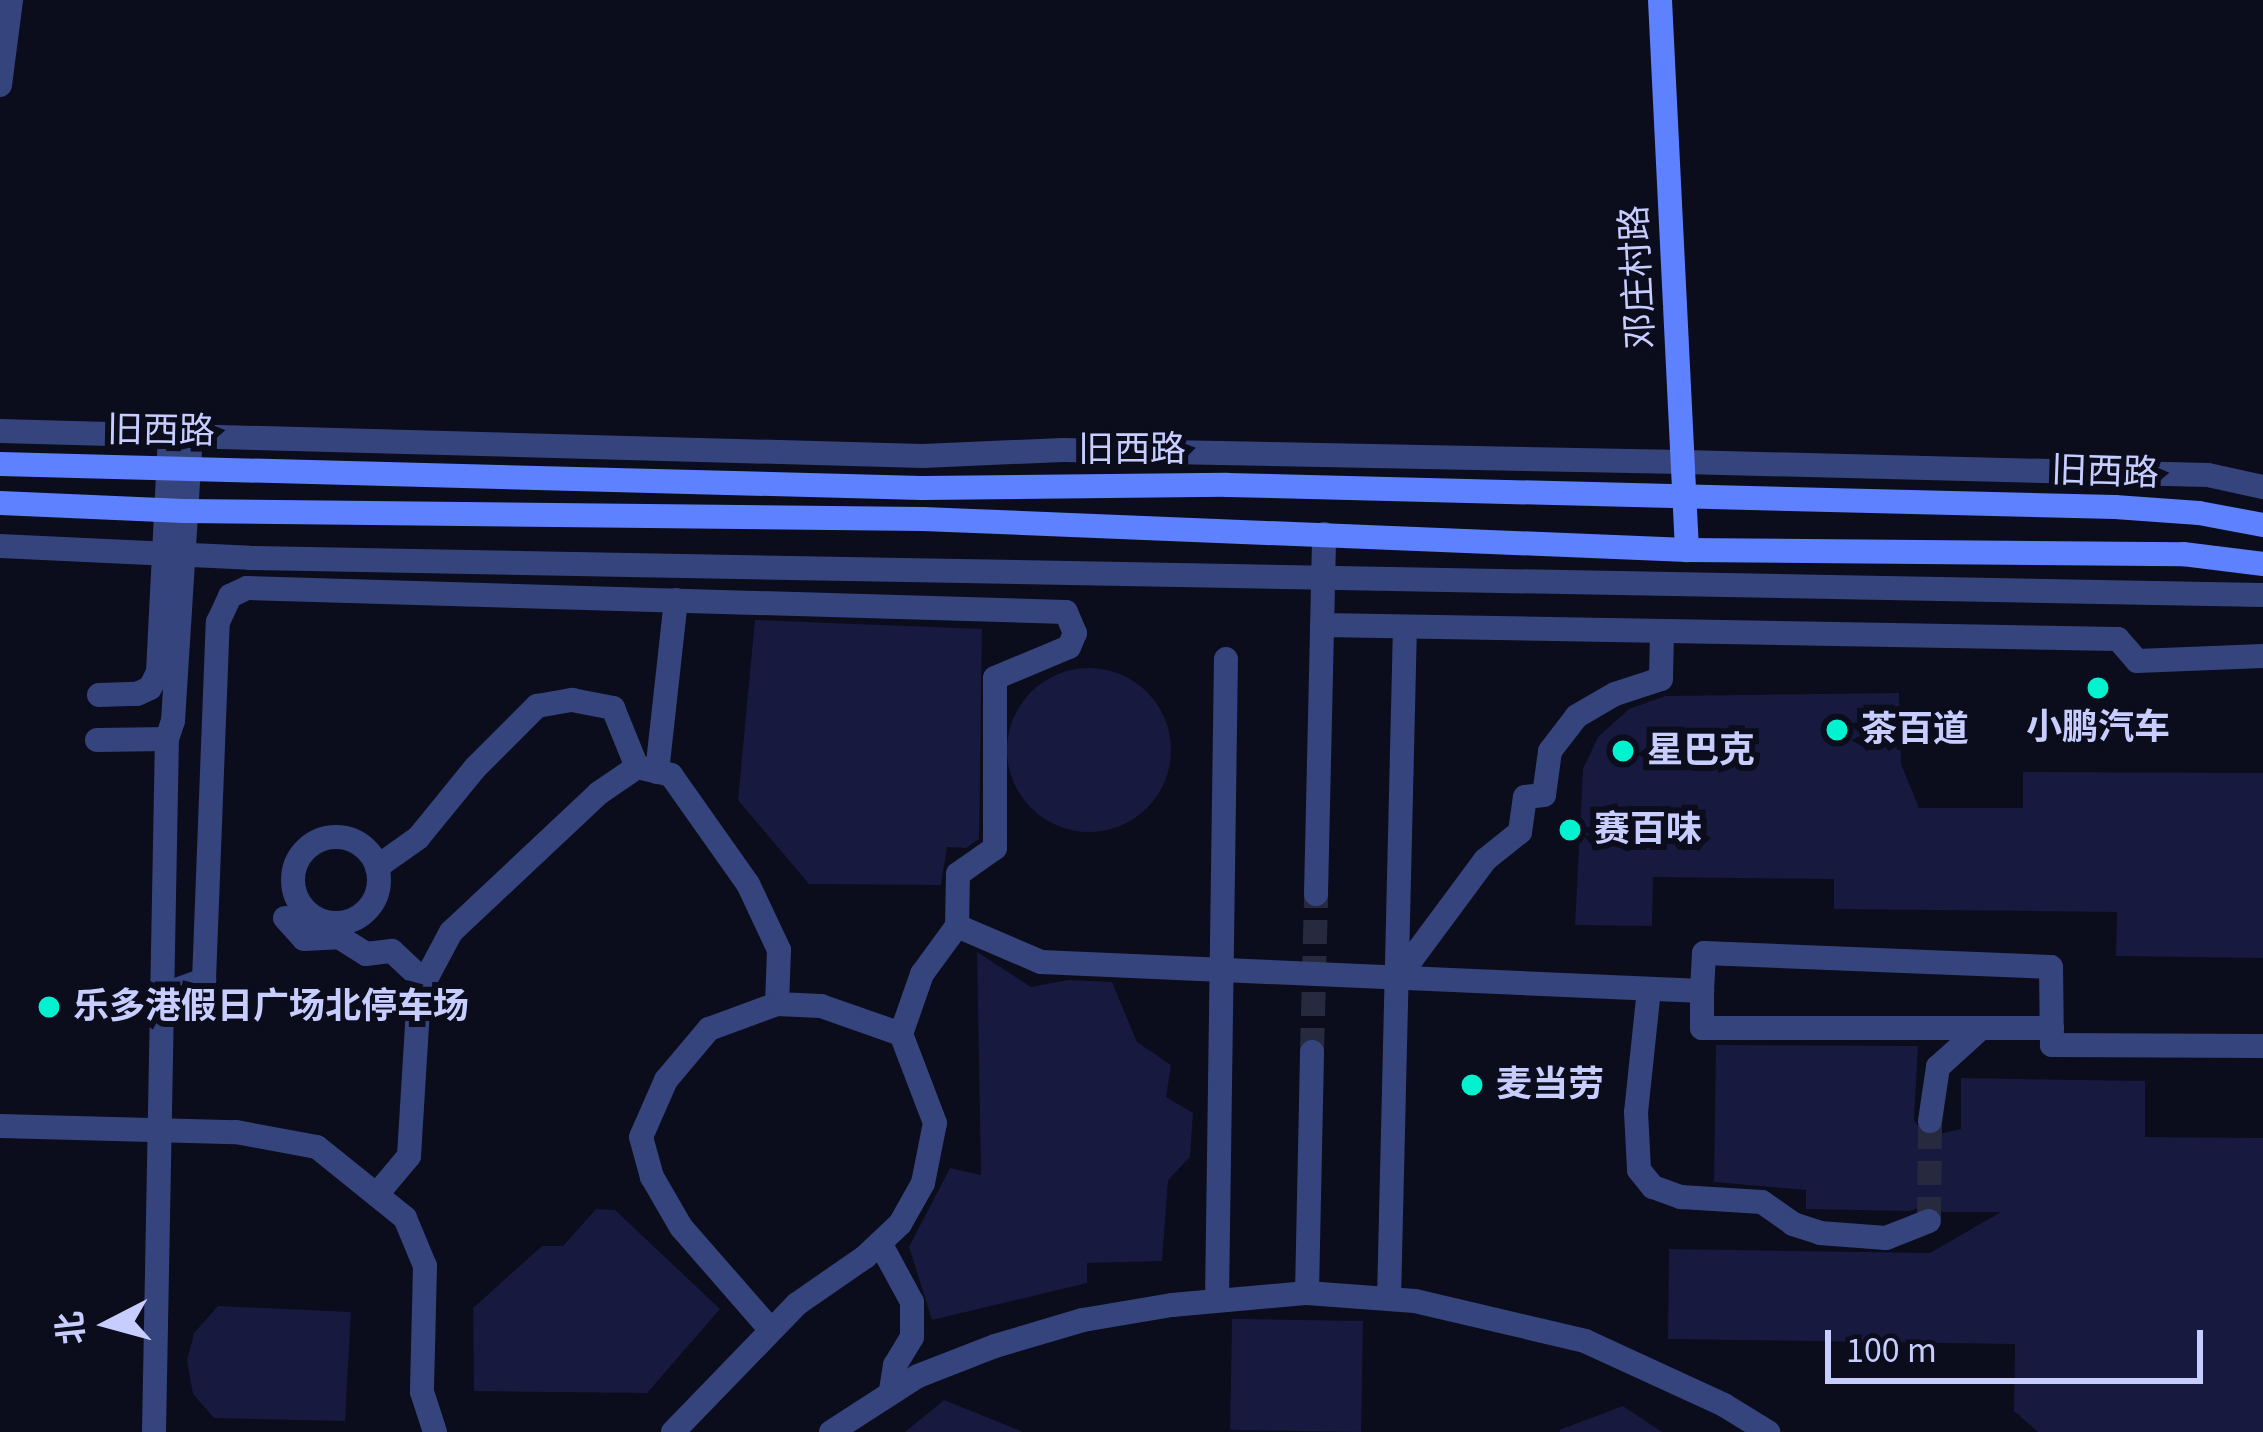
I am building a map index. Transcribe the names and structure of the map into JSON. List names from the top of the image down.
{
  "streets": {
    "main road": ["邓庄村路", "旧西路"]
  },
  "crossings": [
    ["邓庄村路", "旧西路"]
  ],
  "places": [
    "小鹏汽车",
    "茶百道",
    "星巴克",
    "赛百味",
    "乐多港假日广场北停车场",
    "麦当劳"
  ],
  "scale_bar": "100 m",
  "north": "left"
}
